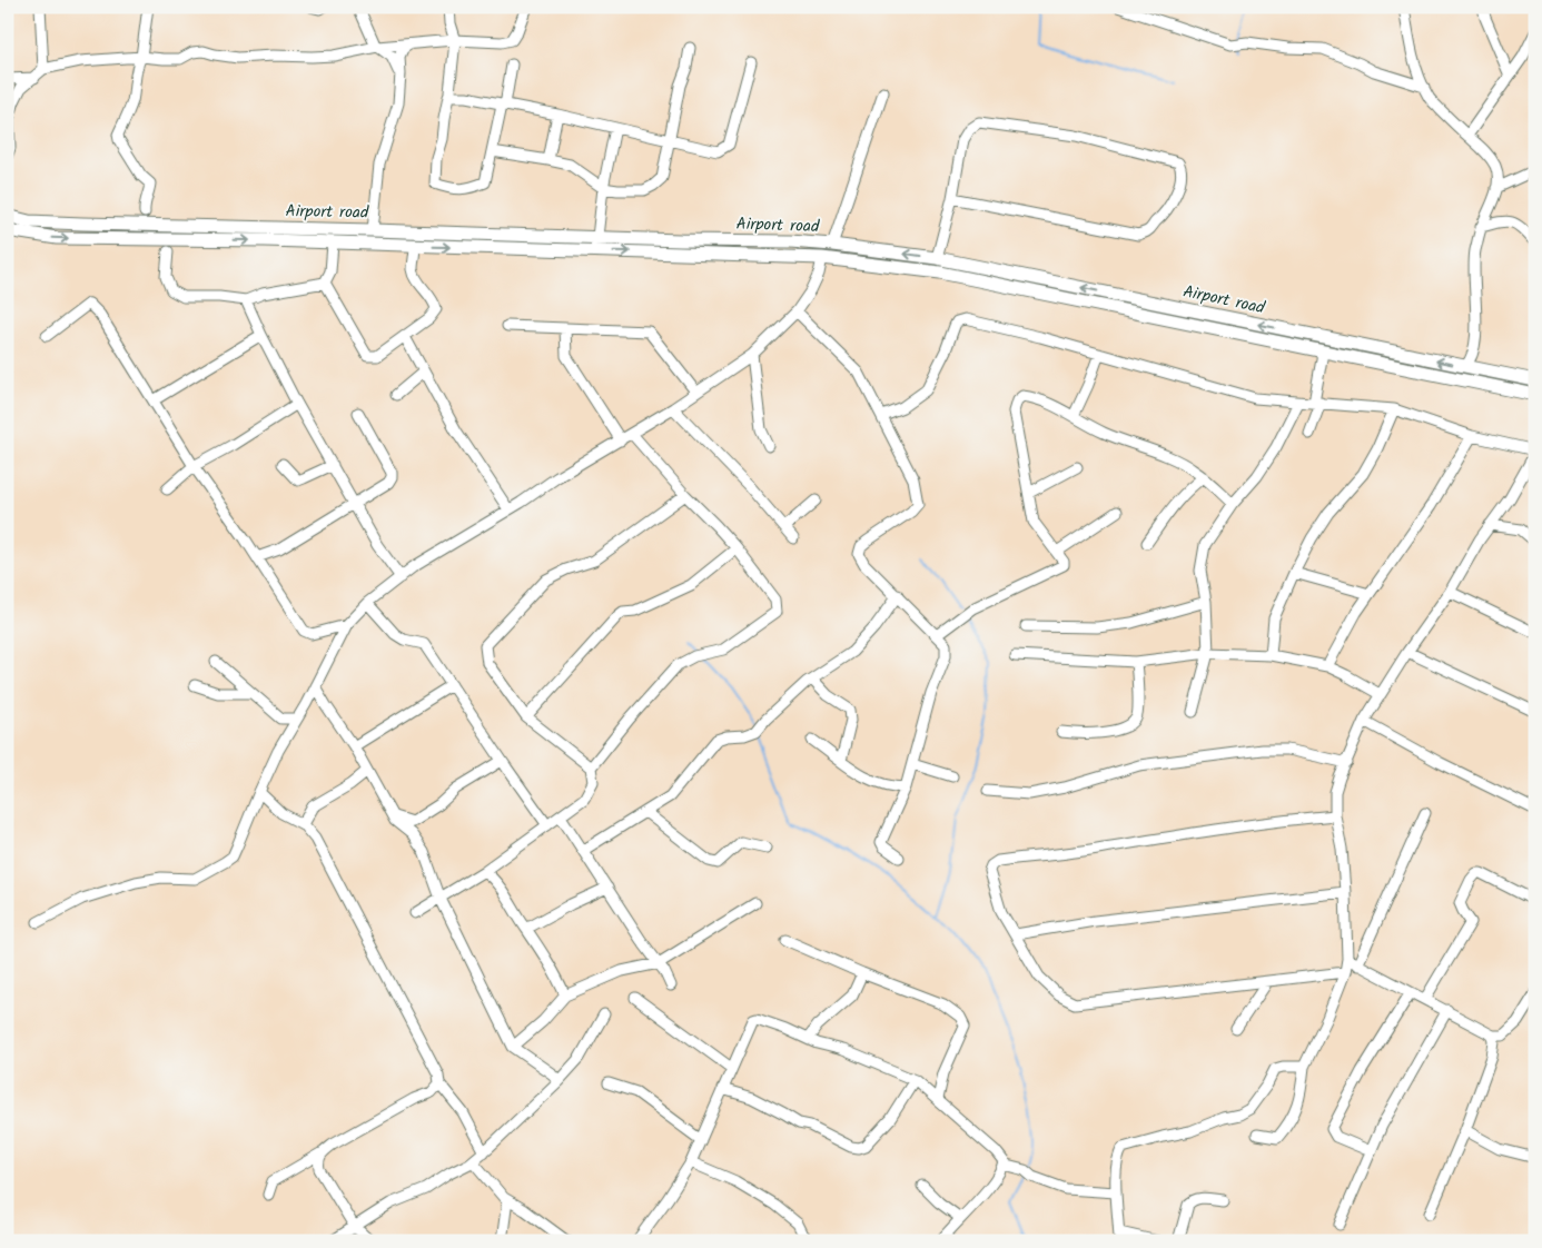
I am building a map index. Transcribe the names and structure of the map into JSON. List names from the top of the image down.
{
  "streets": {
    "main road": ["Airport road"]
  }
}
